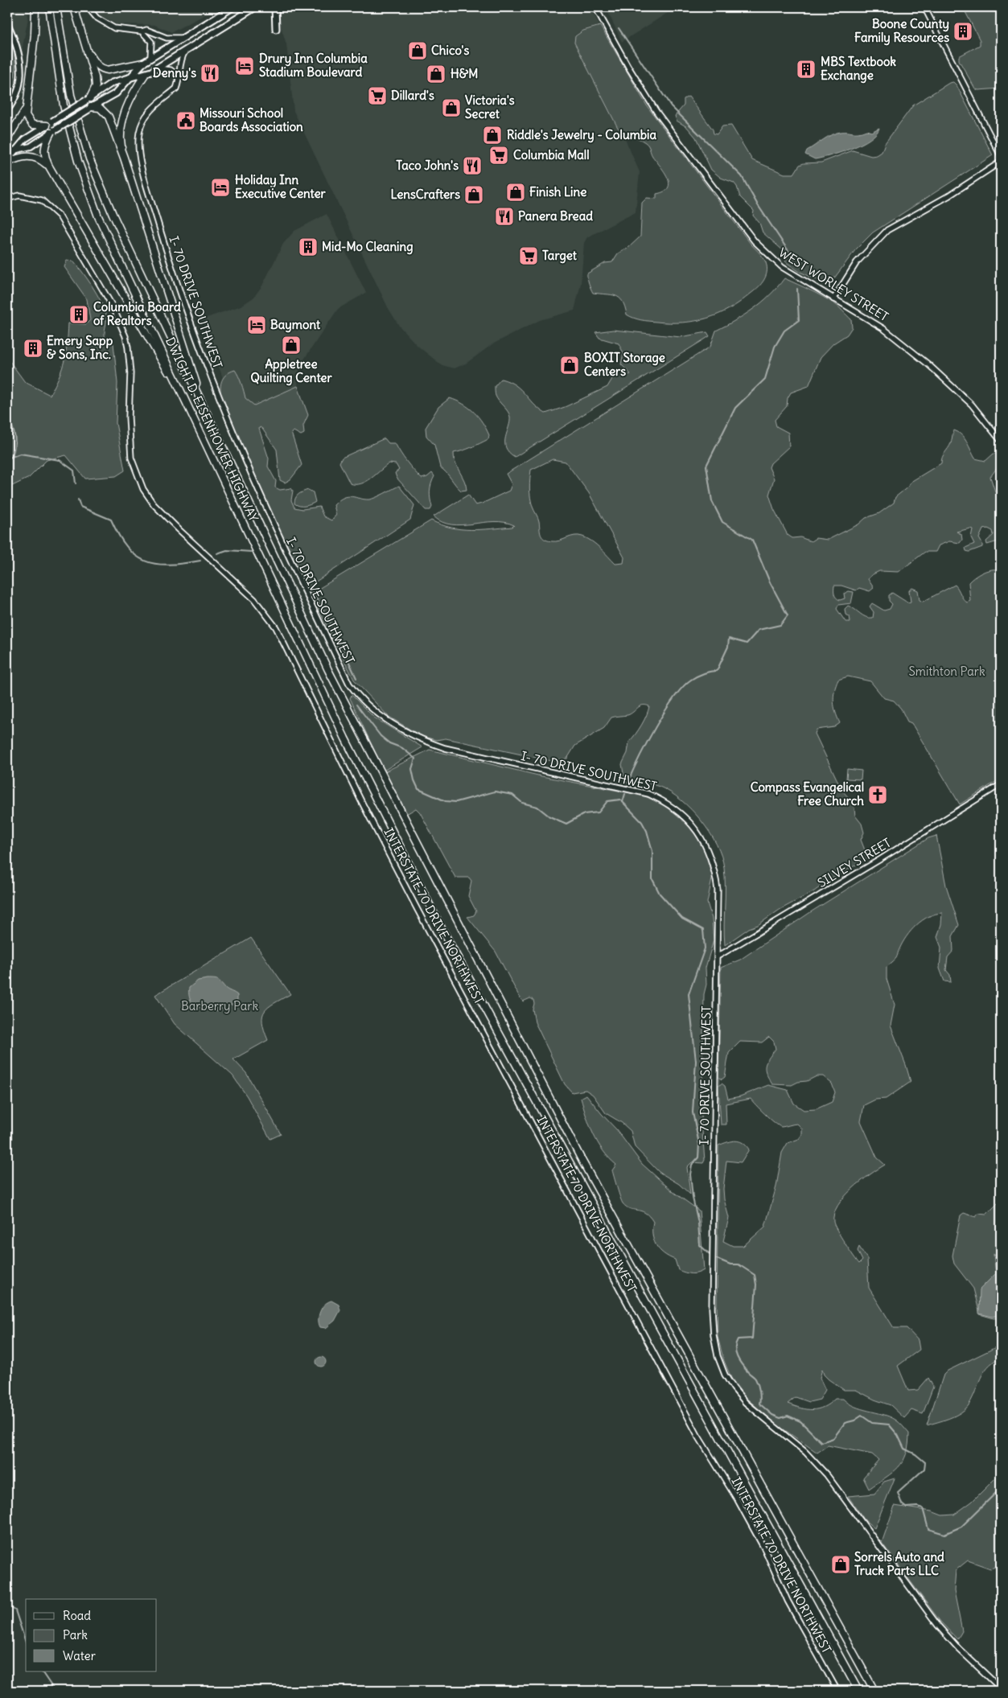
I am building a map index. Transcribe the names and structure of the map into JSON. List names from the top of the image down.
{
  "streets": {
    "highway": ["DWIGHT D. EISENHOWER HIGHWAY"],
    "street": [
      "WEST WORLEY STREET",
      "I- 70 DRIVE SOUTHWEST",
      "SILVEY STREET",
      "INTERSTATE 70 DRIVE NORTHWEST"
    ]
  },
  "crossings": [
    ["I- 70 DRIVE SOUTHWEST", "SILVEY STREET"]
  ],
  "parks": ["Smithton Park", "Barberry Park"],
  "places": {
    "building": [
      "Boone County Family Resources",
      "MBS Textbook Exchange",
      "Mid-Mo Cleaning",
      "Columbia Board of Realtors",
      "Emery Sapp & Sons, Inc."
    ],
    "shop": [
      "Chico's",
      "H&M",
      "Victoria's Secret",
      "Riddle's Jewelry - Columbia",
      "Finish Line",
      "LensCrafters",
      "Appletree Quilting Center",
      "BOXIT Storage Centers",
      "Sorrels Auto and Truck Parts LLC"
    ],
    "hotel": ["Drury Inn Columbia Stadium Boulevard", "Holiday Inn Executive Center", "Baymont"],
    "restaurant": ["Denny's", "Taco John's", "Panera Bread"],
    "supermarket": ["Dillard's", "Columbia Mall", "Target"],
    "public building": ["Missouri School Boards Association"],
    "church": ["Compass Evangelical Free Church"]
  },
  "legend": ["Road", "Park", "Water"]
}
